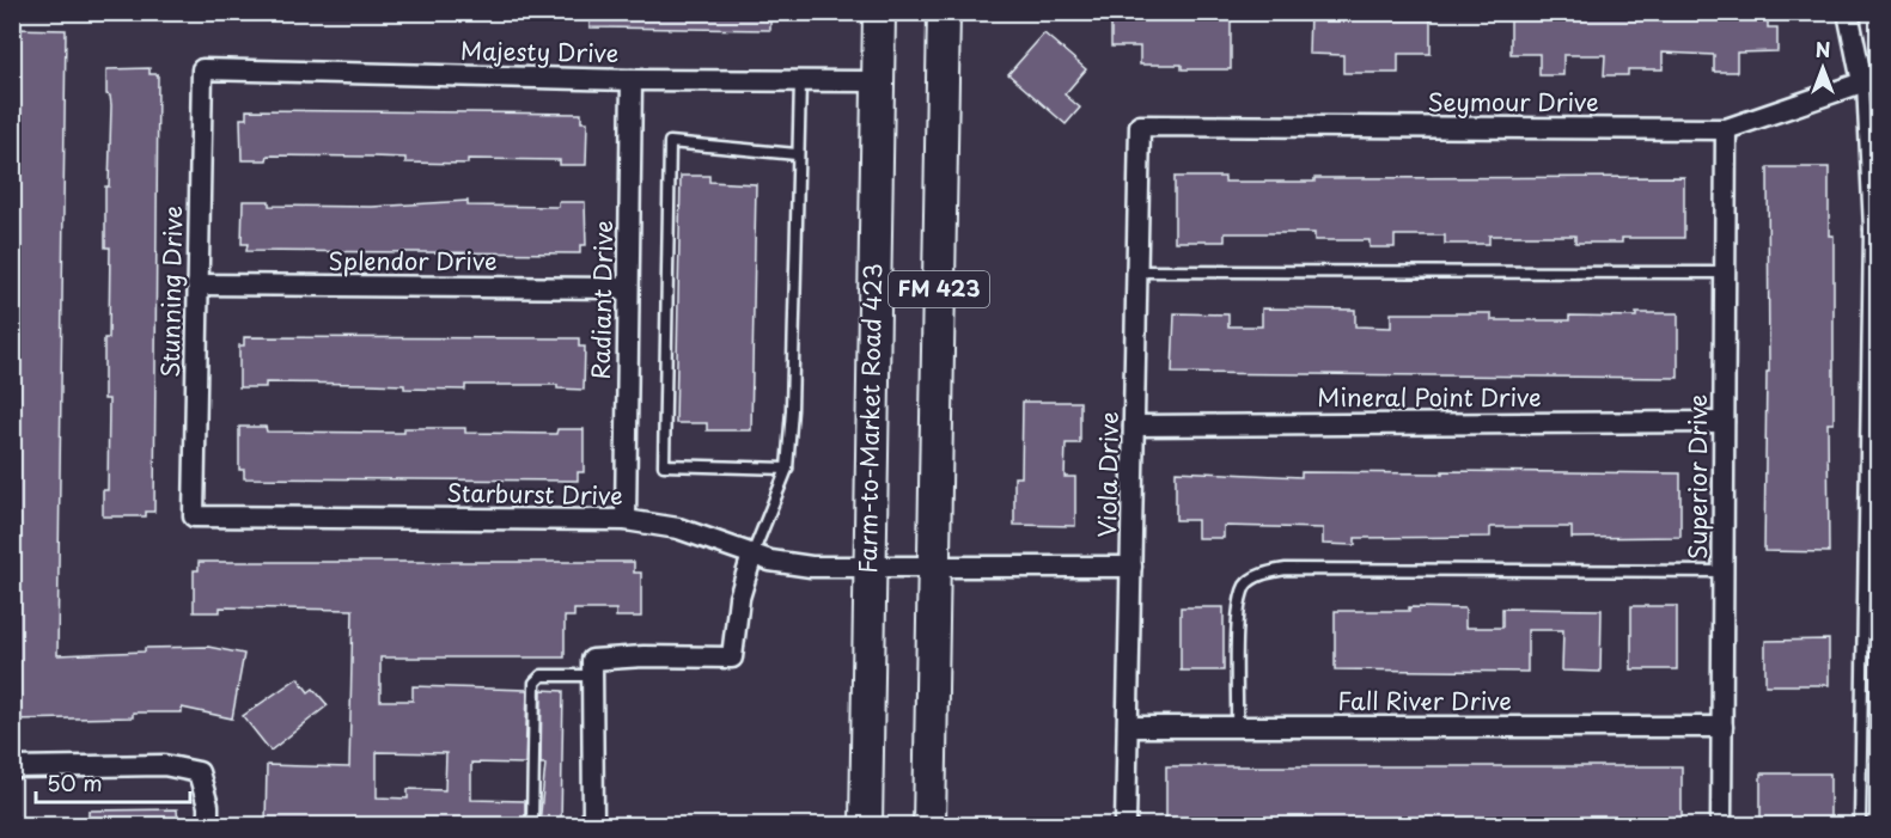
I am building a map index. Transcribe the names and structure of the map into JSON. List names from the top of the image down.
{
  "streets": {
    "main road": ["FM 423", "Farm-to-Market Road 423"],
    "street": [
      "Majesty Drive",
      "Seymour Drive",
      "Splendor Drive",
      "Stunning Drive",
      "Radiant Drive",
      "Mineral Point Drive",
      "Viola Drive",
      "Superior Drive",
      "Starburst Drive",
      "Fall River Drive"
    ]
  },
  "crossings": [
    ["Majesty Drive", "Stunning Drive"],
    ["Majesty Drive", "Radiant Drive"],
    ["Majesty Drive", "Farm-to-Market Road 423"],
    ["Seymour Drive", "Viola Drive"],
    ["Seymour Drive", "Superior Drive"],
    ["Splendor Drive", "Stunning Drive"],
    ["Splendor Drive", "Radiant Drive"],
    ["FM 423", "Starburst Drive"],
    ["Stunning Drive", "Starburst Drive"],
    ["Radiant Drive", "Starburst Drive"],
    ["Mineral Point Drive", "Viola Drive"],
    ["Mineral Point Drive", "Superior Drive"],
    ["Farm-to-Market Road 423", "Starburst Drive"],
    ["Viola Drive", "Starburst Drive"],
    ["Viola Drive", "Fall River Drive"],
    ["Superior Drive", "Fall River Drive"]
  ],
  "scale_bar": "50 m",
  "north": "top"
}
